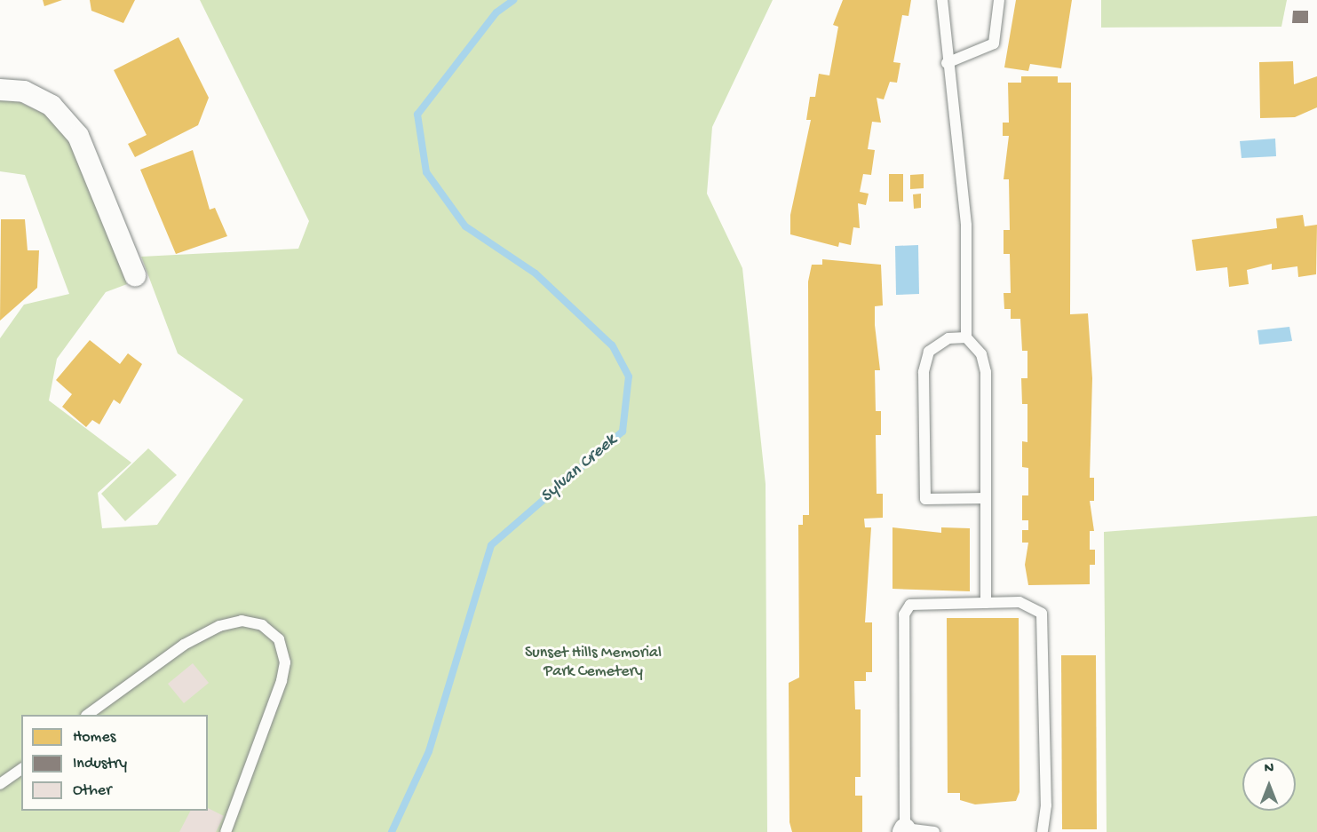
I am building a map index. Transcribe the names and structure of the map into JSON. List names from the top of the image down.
{
  "water": ["Sylvan Creek"],
  "parks": ["Sunset Hills Memorial Park Cemetery"],
  "legend": ["Homes", "Industry", "Other"],
  "north": "top"
}
